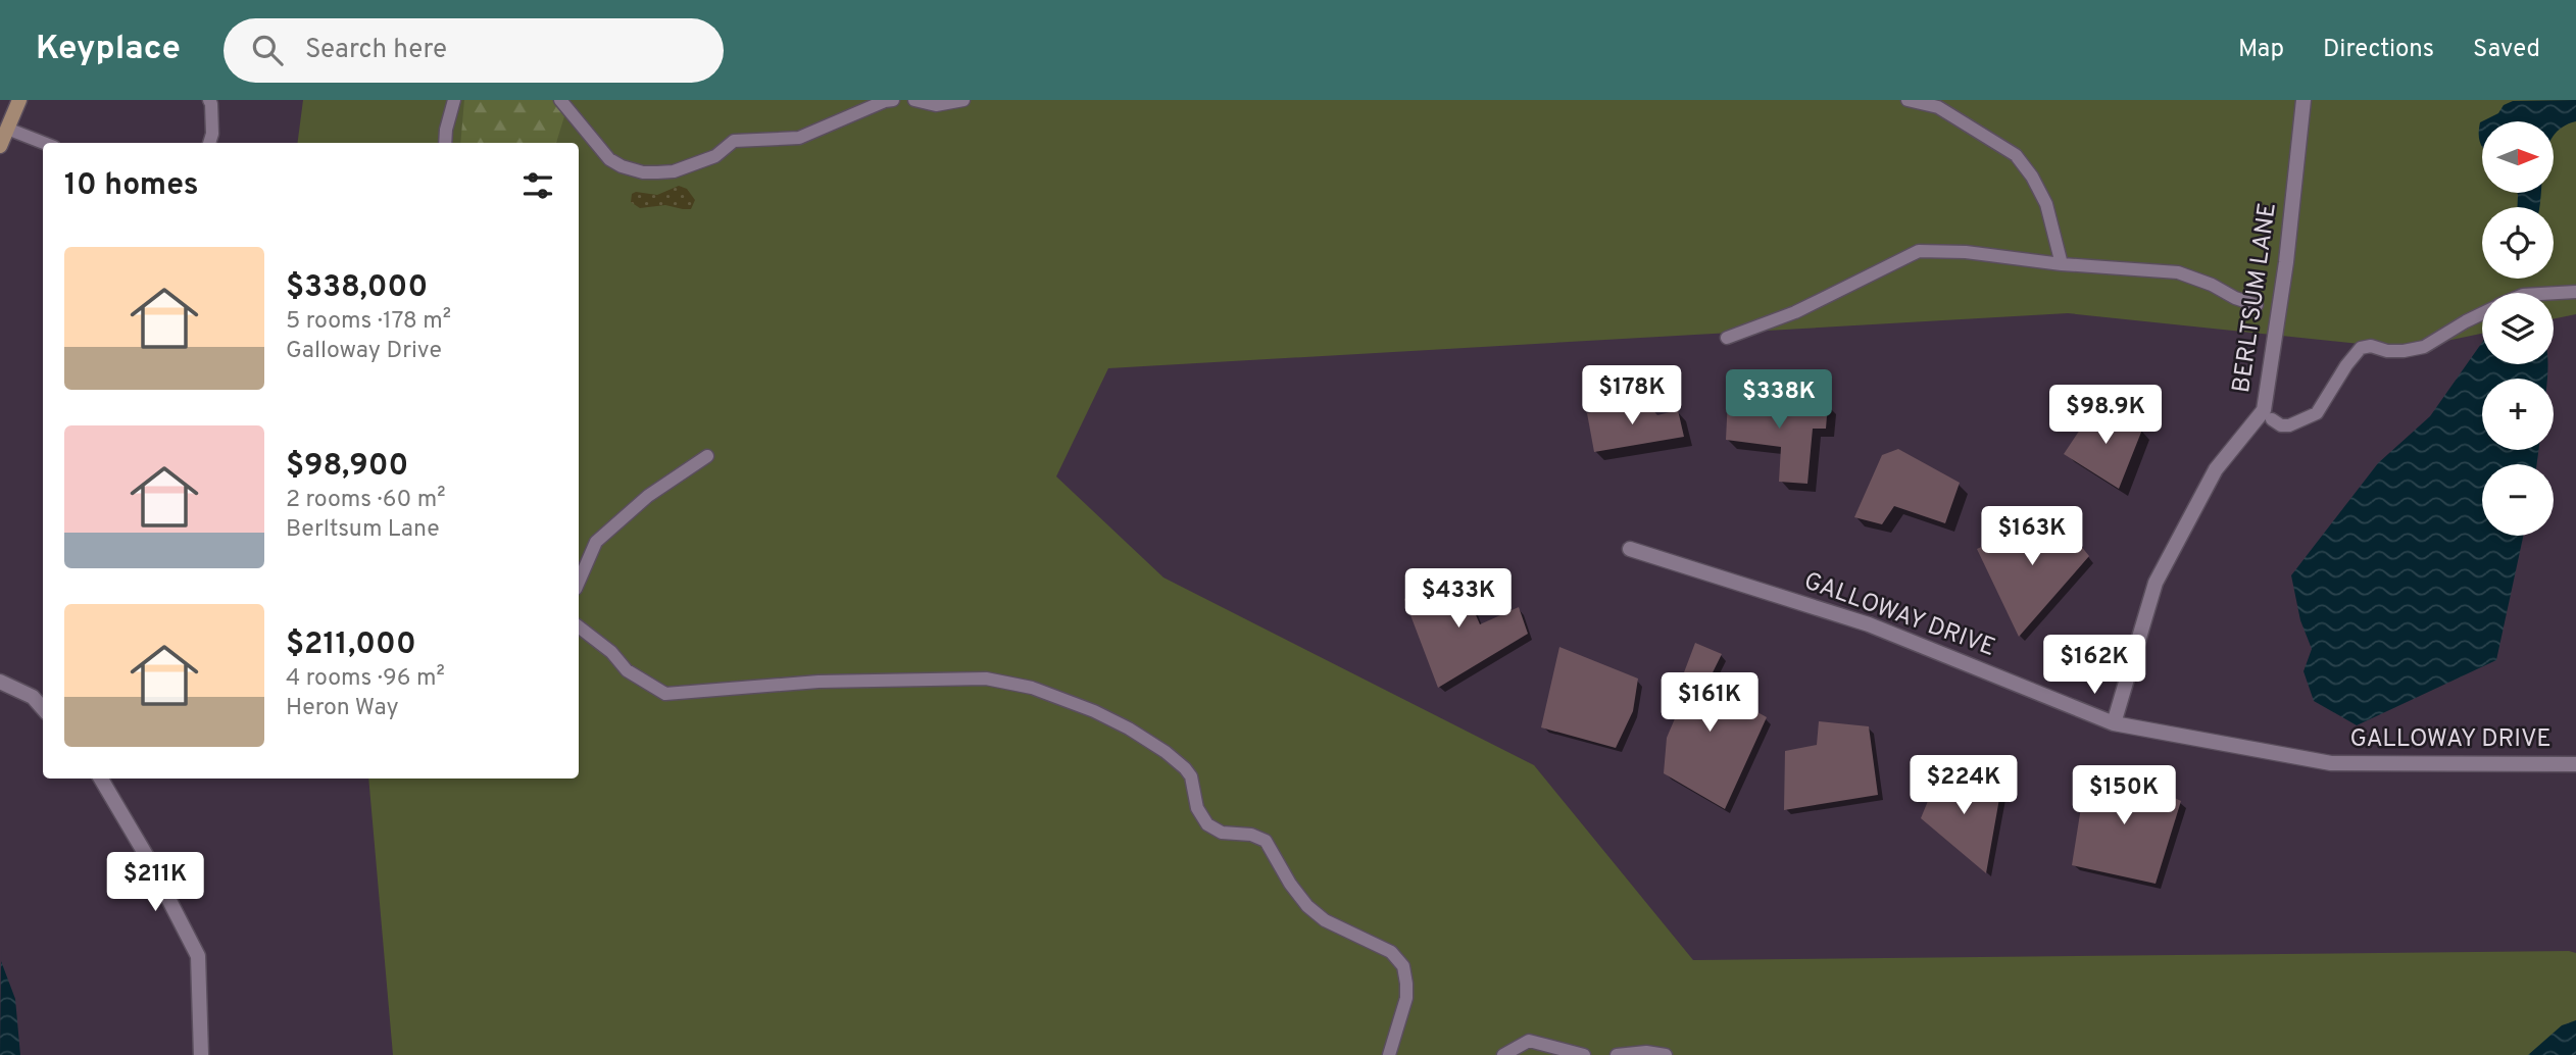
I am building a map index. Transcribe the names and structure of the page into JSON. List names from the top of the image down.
{
  "streets": {
    "street": ["BERLTSUM LANE", "GALLOWAY DRIVE"]
  },
  "crossings": [
    ["BERLTSUM LANE", "GALLOWAY DRIVE"]
  ],
  "north": "right",
  "page": {
    "header": "Keyplace",
    "search": "Search here",
    "nav": ["Map", "Directions", "Saved"],
    "map_buttons": ["+", "−"],
    "heading": "10 homes",
    "list": [
      {
        "name": "$338,000",
        "note": "5 rooms · 178 m² · Galloway Drive"
      },
      {
        "name": "$98,900",
        "note": "2 rooms · 60 m² · Berltsum Lane"
      },
      {
        "name": "$211,000",
        "note": "4 rooms · 96 m² · Heron Way"
      }
    ],
    "price": [
      "$178K",
      "$338K",
      "$98.9K",
      "$163K",
      "$433K",
      "$162K",
      "$161K",
      "$224K",
      "$150K",
      "$211K"
    ]
  }
}
